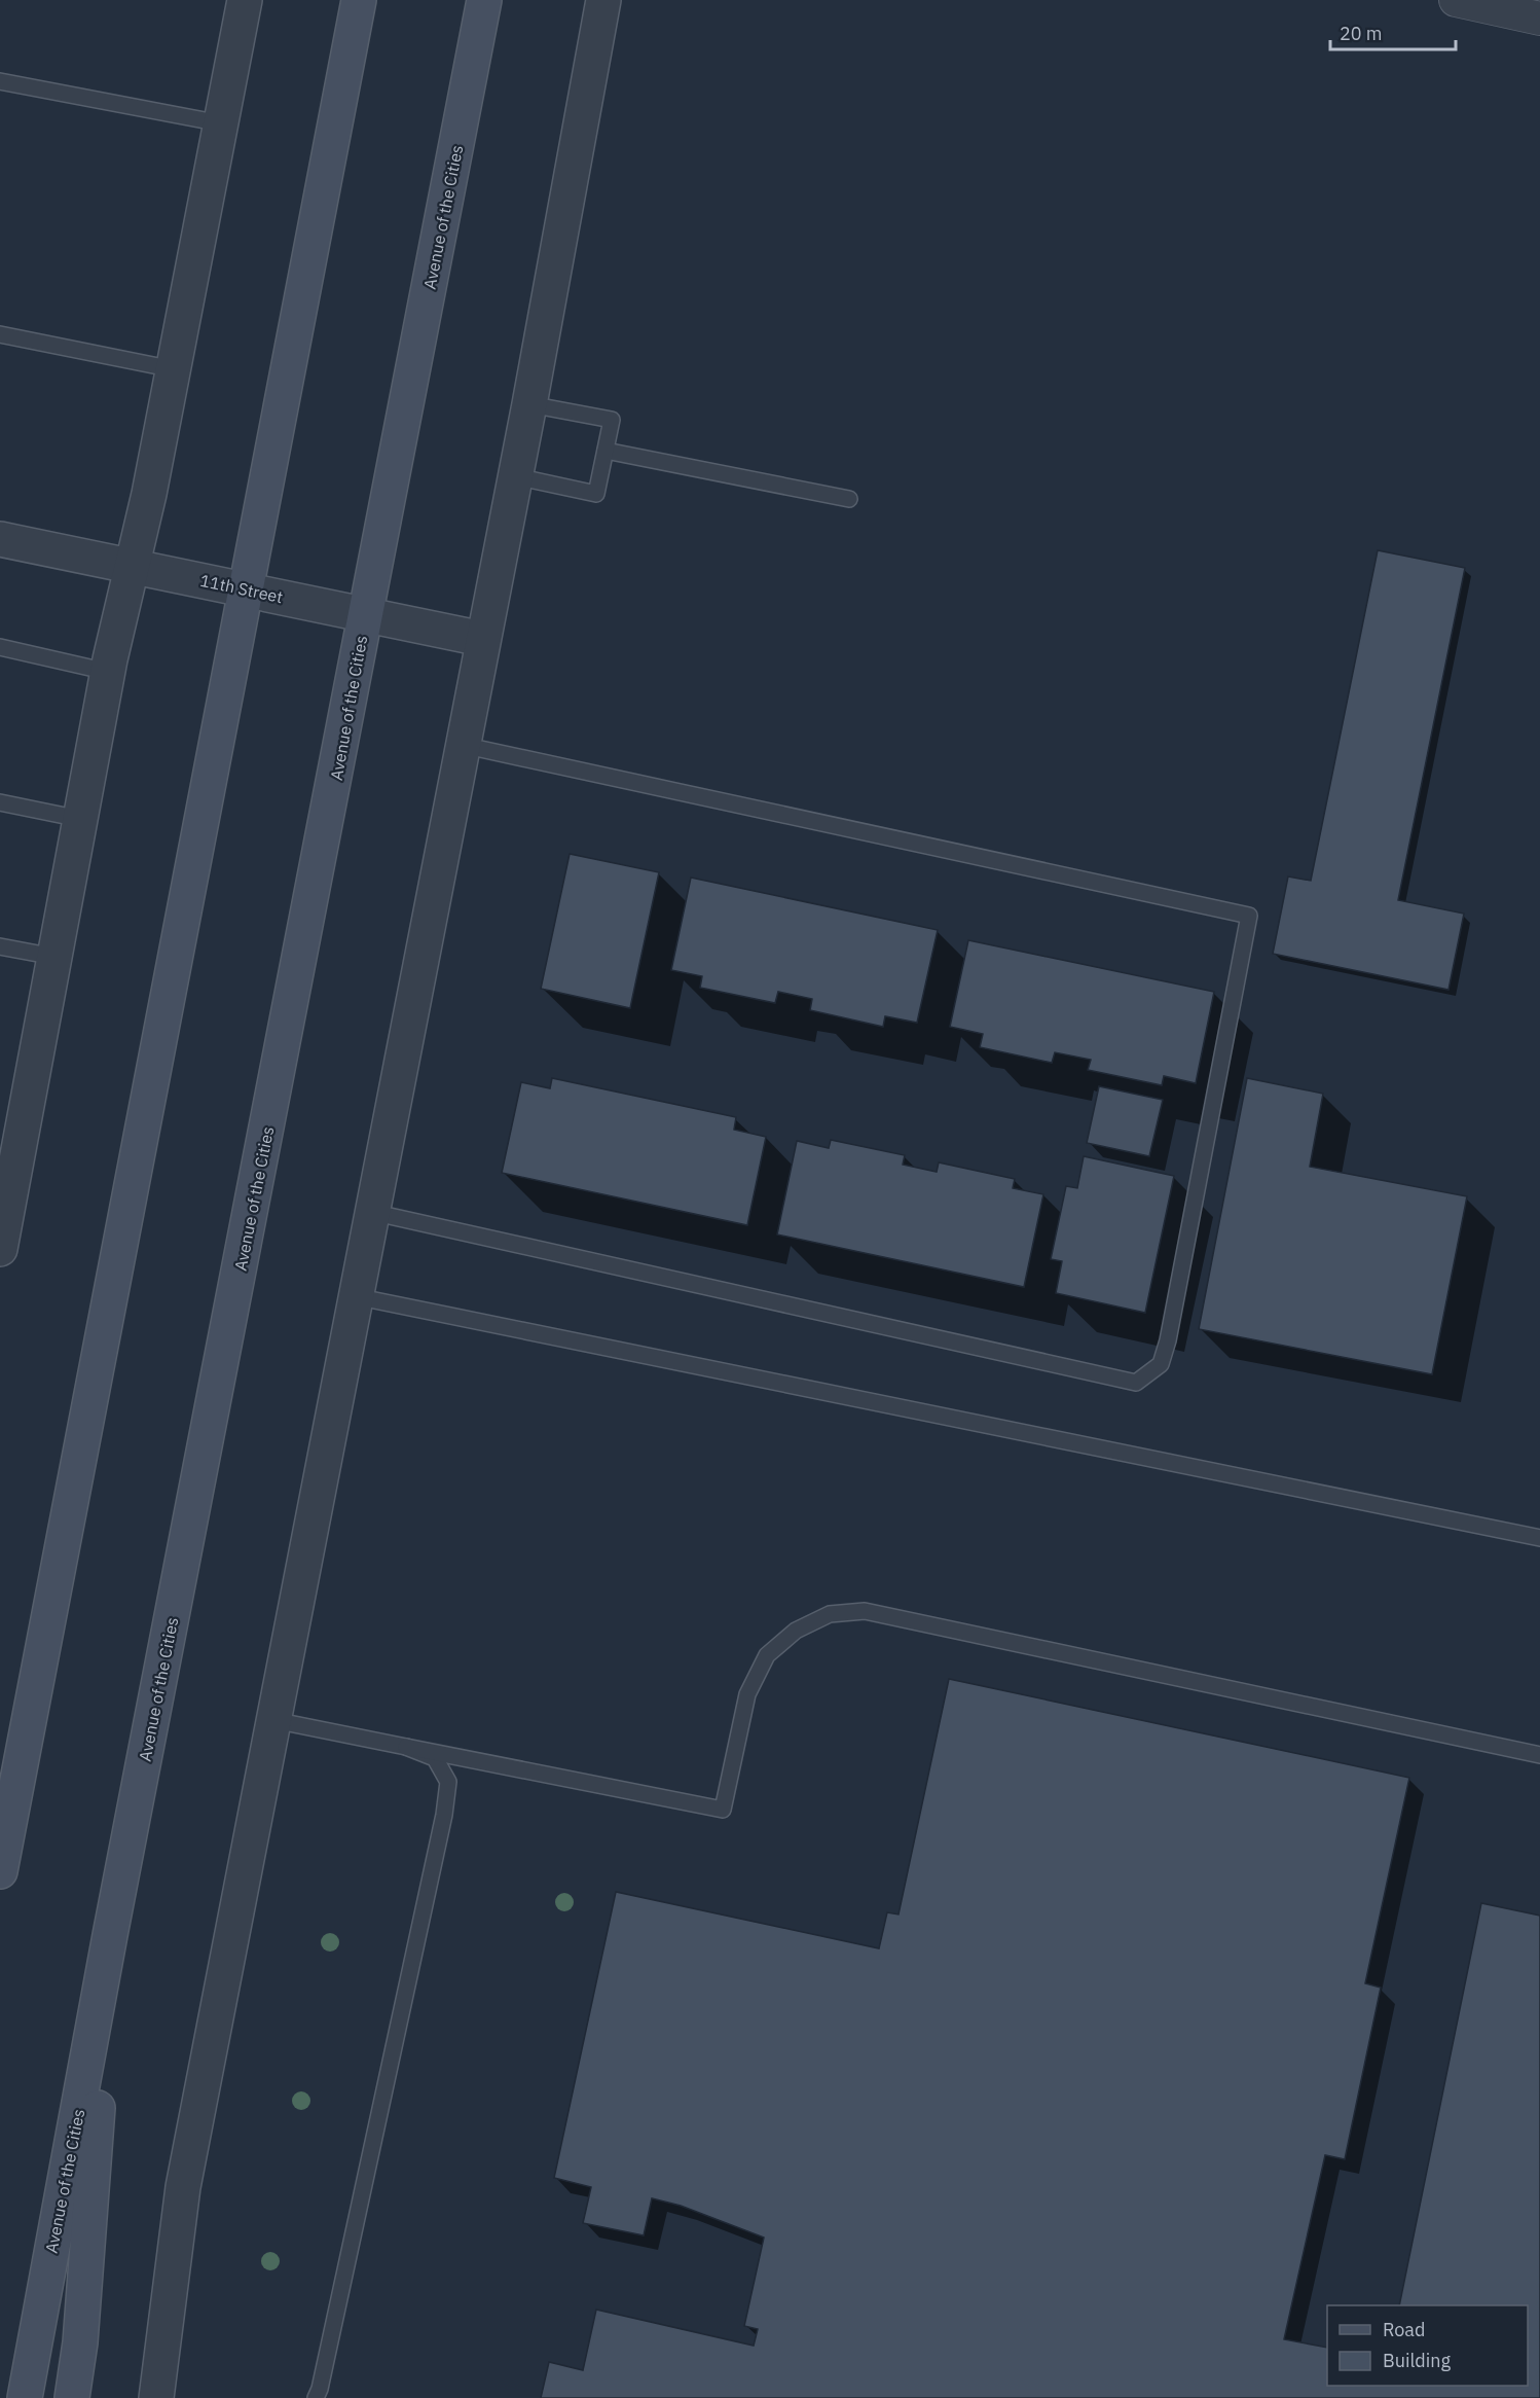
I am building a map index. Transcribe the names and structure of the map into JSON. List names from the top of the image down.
{
  "streets": {
    "main road": ["Avenue of the Cities"],
    "street": ["11th Street"]
  },
  "crossings": [
    ["Avenue of the Cities", "11th Street"]
  ],
  "legend": ["Road", "Building"],
  "scale_bar": "20 m"
}
